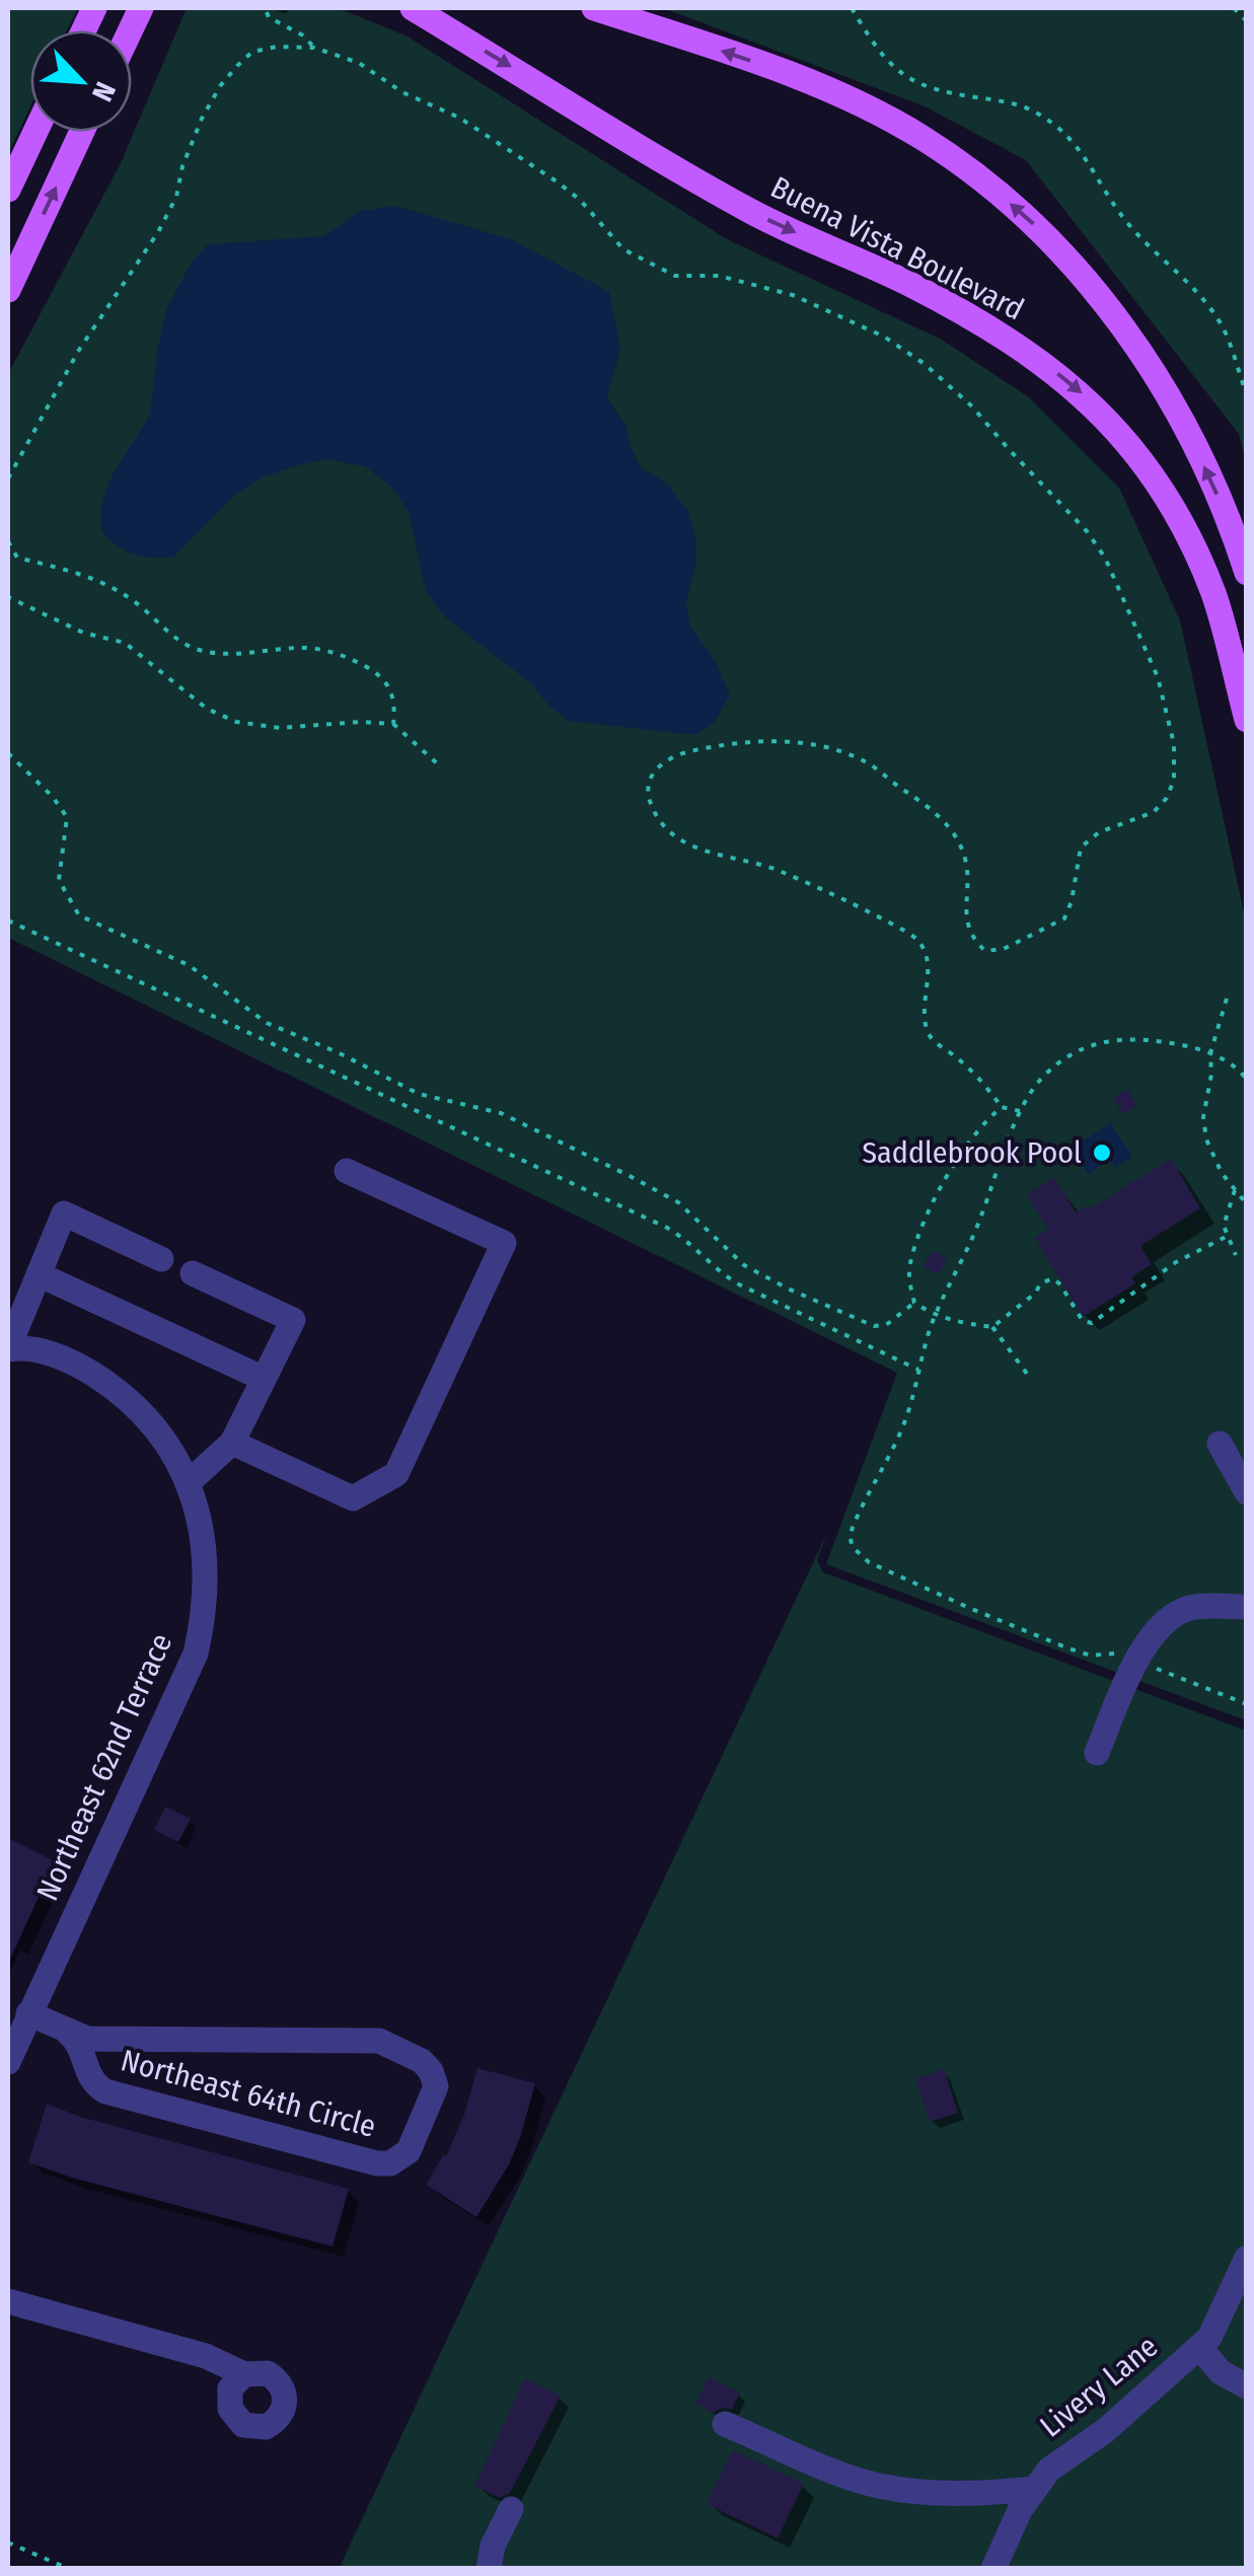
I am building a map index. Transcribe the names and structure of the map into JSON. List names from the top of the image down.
{
  "streets": {
    "main road": ["Buena Vista Boulevard"],
    "street": ["Northeast 62nd Terrace", "Northeast 64th Circle", "Livery Lane"]
  },
  "crossings": [
    ["Northeast 62nd Terrace", "Northeast 64th Circle"]
  ],
  "places": ["Saddlebrook Pool"],
  "north": "bottom right"
}
